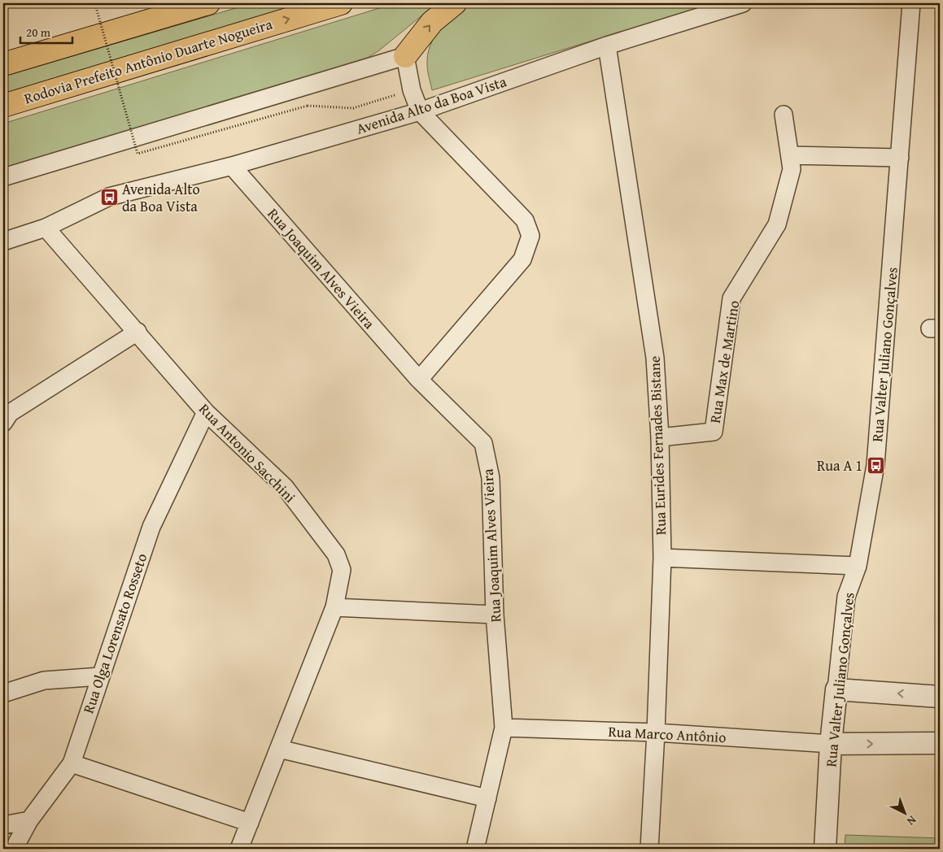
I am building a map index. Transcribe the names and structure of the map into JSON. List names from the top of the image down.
{
  "streets": {
    "highway": ["Rodovia Prefeito Antônio Duarte Nogueira"],
    "street": [
      "Avenida Alto da Boa Vista",
      "Rua Joaquim Alves Vieira",
      "Rua Valter Juliano Gonçalves",
      "Rua Max de Martino",
      "Rua Eurides Fernades Bistane",
      "Rua Antonio Sacchini",
      "Rua Olga Lorensato Rosseto",
      "Rua Marco Antônio"
    ]
  },
  "crossings": [
    ["Avenida Alto da Boa Vista", "Rua Joaquim Alves Vieira"],
    ["Avenida Alto da Boa Vista", "Rua Eurides Fernades Bistane"],
    ["Avenida Alto da Boa Vista", "Rua Antonio Sacchini"],
    ["Rua Joaquim Alves Vieira", "Rua Marco Antônio"],
    ["Rua Valter Juliano Gonçalves", "Rua Marco Antônio"],
    ["Rua Max de Martino", "Rua Eurides Fernades Bistane"],
    ["Rua Eurides Fernades Bistane", "Rua Marco Antônio"],
    ["Rua Antonio Sacchini", "Rua Olga Lorensato Rosseto"]
  ],
  "places": {
    "bus stop": ["Avenida Alto da Boa Vista", "Rua A 1"]
  },
  "scale_bar": "20 m",
  "north": "bottom right"
}
